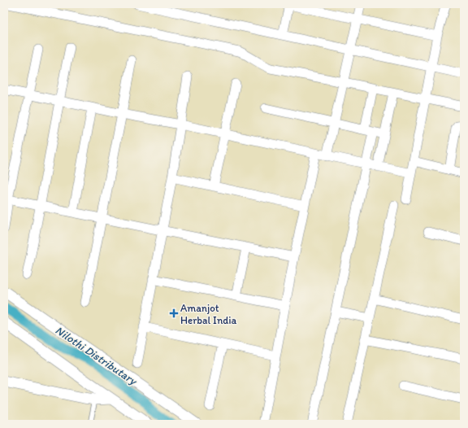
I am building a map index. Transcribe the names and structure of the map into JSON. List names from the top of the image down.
{
  "water": ["Nilothi Distributary"],
  "places": {
    "health": ["Amanjot Herbal India"]
  }
}
